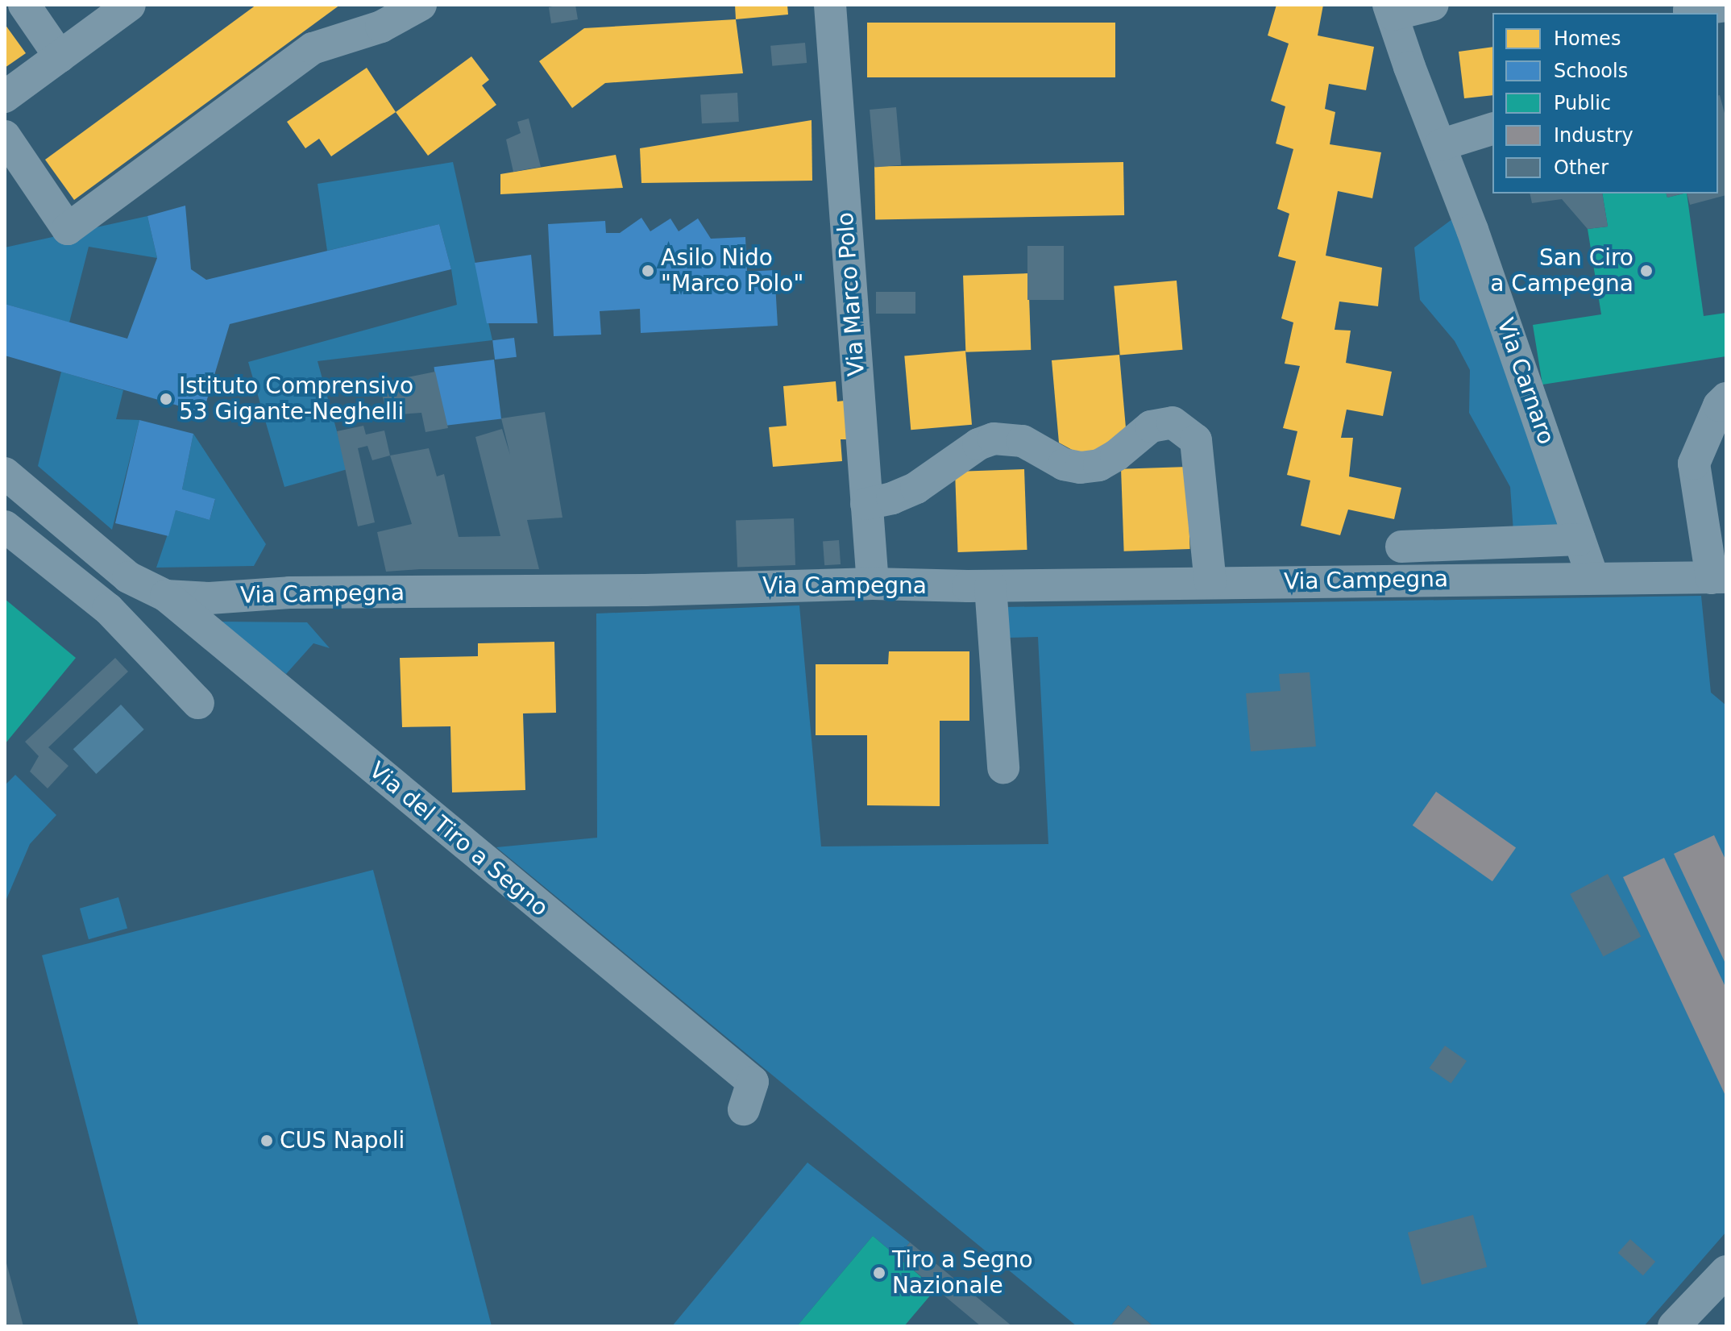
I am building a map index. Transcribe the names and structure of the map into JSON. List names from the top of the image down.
{
  "streets": {
    "street": [
      "Via Marco Polo",
      "Via Carnaro",
      "Via Campegna",
      "Via del Tiro a Segno"
    ]
  },
  "crossings": [
    ["Via Marco Polo", "Via Campegna"],
    ["Via Carnaro", "Via Campegna"],
    ["Via Campegna", "Via del Tiro a Segno"]
  ],
  "places": [
    "Asilo Nido \"Marco Polo\"",
    "San Ciro a Campegna",
    "Istituto Comprensivo 53 Gigante-Neghelli",
    "CUS Napoli",
    "Tiro a Segno Nazionale"
  ],
  "legend": [
    "Homes",
    "Schools",
    "Public",
    "Industry",
    "Other"
  ]
}
